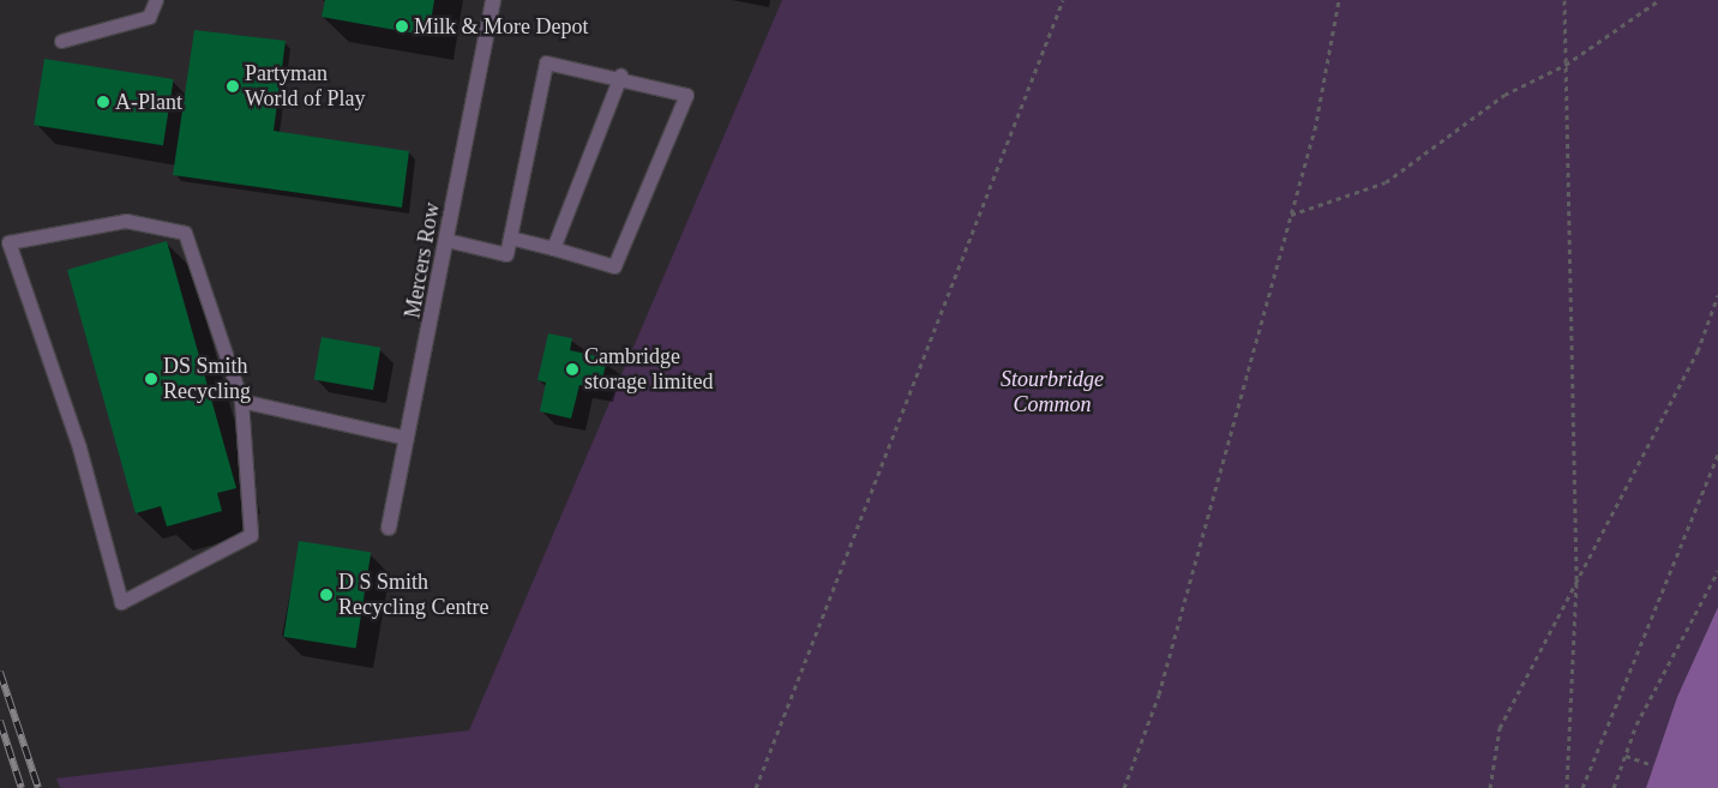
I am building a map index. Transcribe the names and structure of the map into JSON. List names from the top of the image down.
{
  "streets": {
    "street": ["Mercers Row"]
  },
  "parks": ["Stourbridge Common"],
  "places": [
    "Milk & More Depot",
    "Partyman World of Play",
    "A-Plant",
    "Cambridge storage limited",
    "DS Smith Recycling",
    "D S Smith Recycling Centre"
  ]
}
